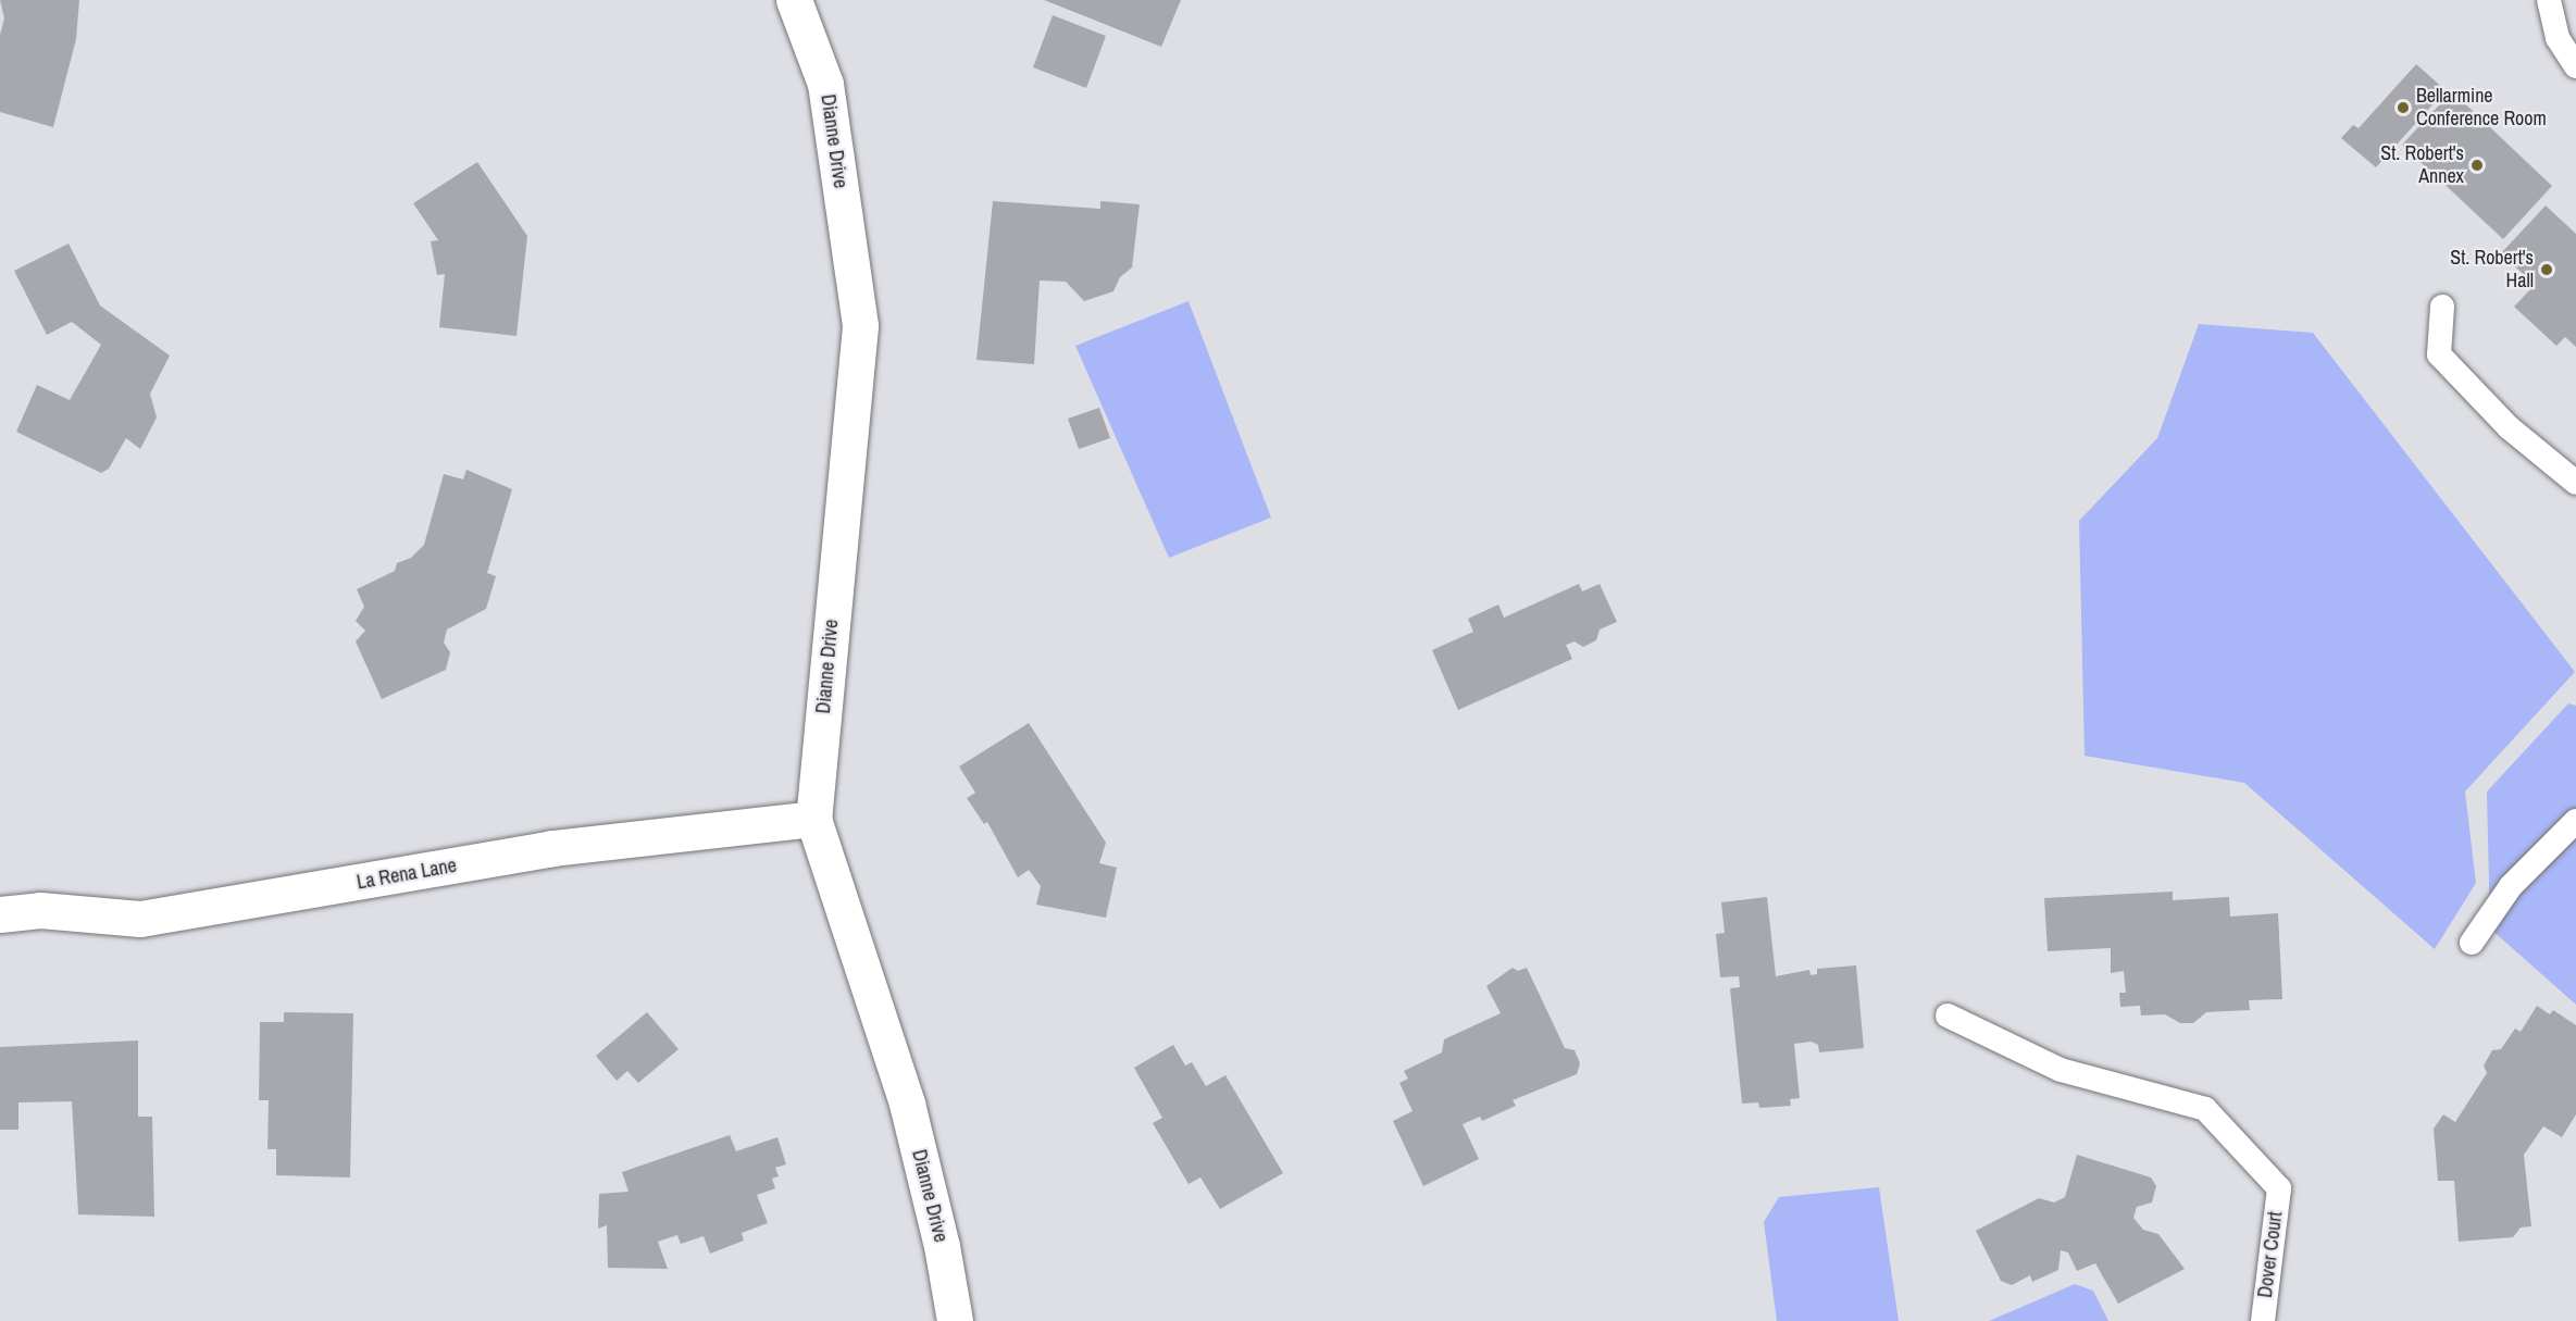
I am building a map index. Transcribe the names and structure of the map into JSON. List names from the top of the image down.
{
  "streets": {
    "street": ["Dianne Drive", "La Rena Lane"],
    "lane": ["Dover Court"]
  },
  "crossings": [
    ["Dianne Drive", "La Rena Lane"]
  ],
  "places": ["Bellarmine Conference Room", "St. Robert's Annex", "St. Robert's Hall"]
}
